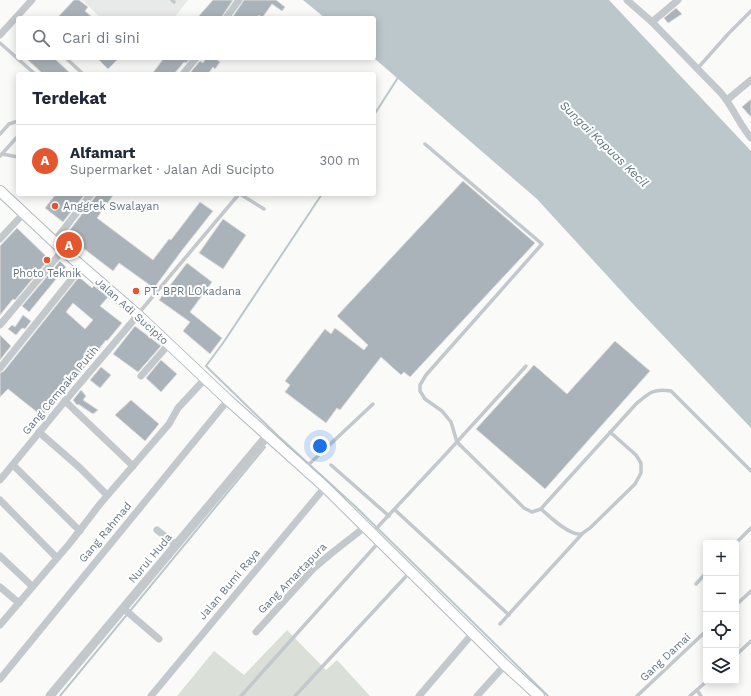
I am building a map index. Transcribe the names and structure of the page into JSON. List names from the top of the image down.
{
  "streets": {
    "main road": ["Jalan Adi Sucipto"],
    "street": [
      "Gang Cempaka Putih",
      "Gang Rahmad",
      "Nurul Huda",
      "Gang Amartapura",
      "Jalan Bumi Raya"
    ],
    "lane": ["Gang Damai"]
  },
  "crossings": [
    ["Jalan Adi Sucipto", "Gang Cempaka Putih"],
    ["Jalan Adi Sucipto", "Gang Rahmad"],
    ["Jalan Adi Sucipto", "Nurul Huda"],
    ["Jalan Adi Sucipto", "Gang Amartapura"],
    ["Jalan Adi Sucipto", "Jalan Bumi Raya"]
  ],
  "water": ["Sungai Kapuas Kecil"],
  "places": ["Anggrek Swalayan", "Photo Teknik", "PT. BPR LOkadana"],
  "page": {
    "search": "Cari di sini",
    "heading": "Terdekat",
    "list": [
      {
        "mark": "A",
        "name": "Alfamart",
        "note": "Supermarket · Jalan Adi Sucipto",
        "value": "300 m"
      }
    ],
    "pins": "A",
    "map_buttons": ["+", "−"]
  }
}
